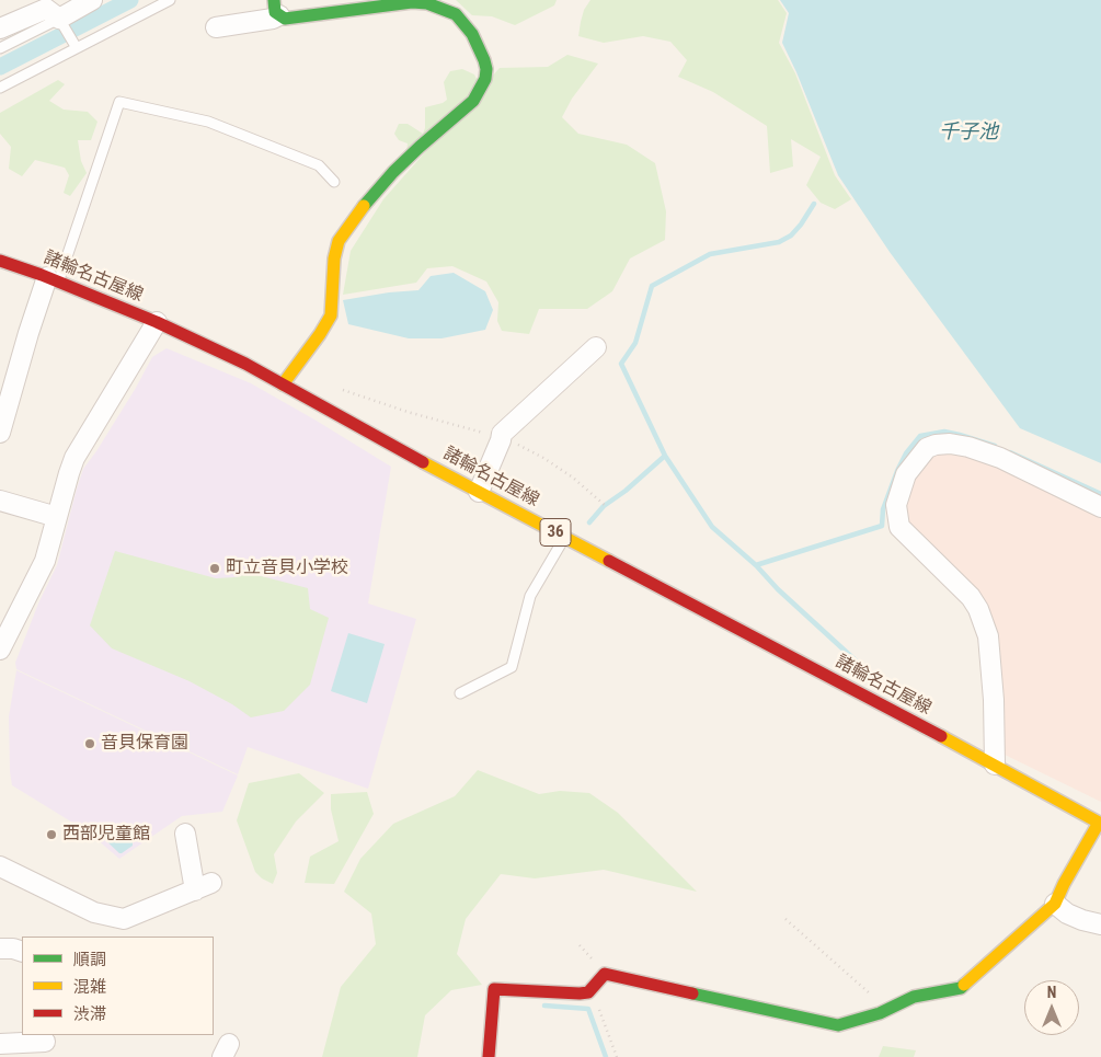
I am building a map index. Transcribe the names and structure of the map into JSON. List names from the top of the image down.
{
  "streets": {
    "street": ["諸輪名古屋線", "36"]
  },
  "water": ["千子池"],
  "places": ["町立音貝小学校", "音貝保育園", "西部児童館"],
  "legend": ["順調", "混雑", "渋滞"],
  "north": "top"
}
